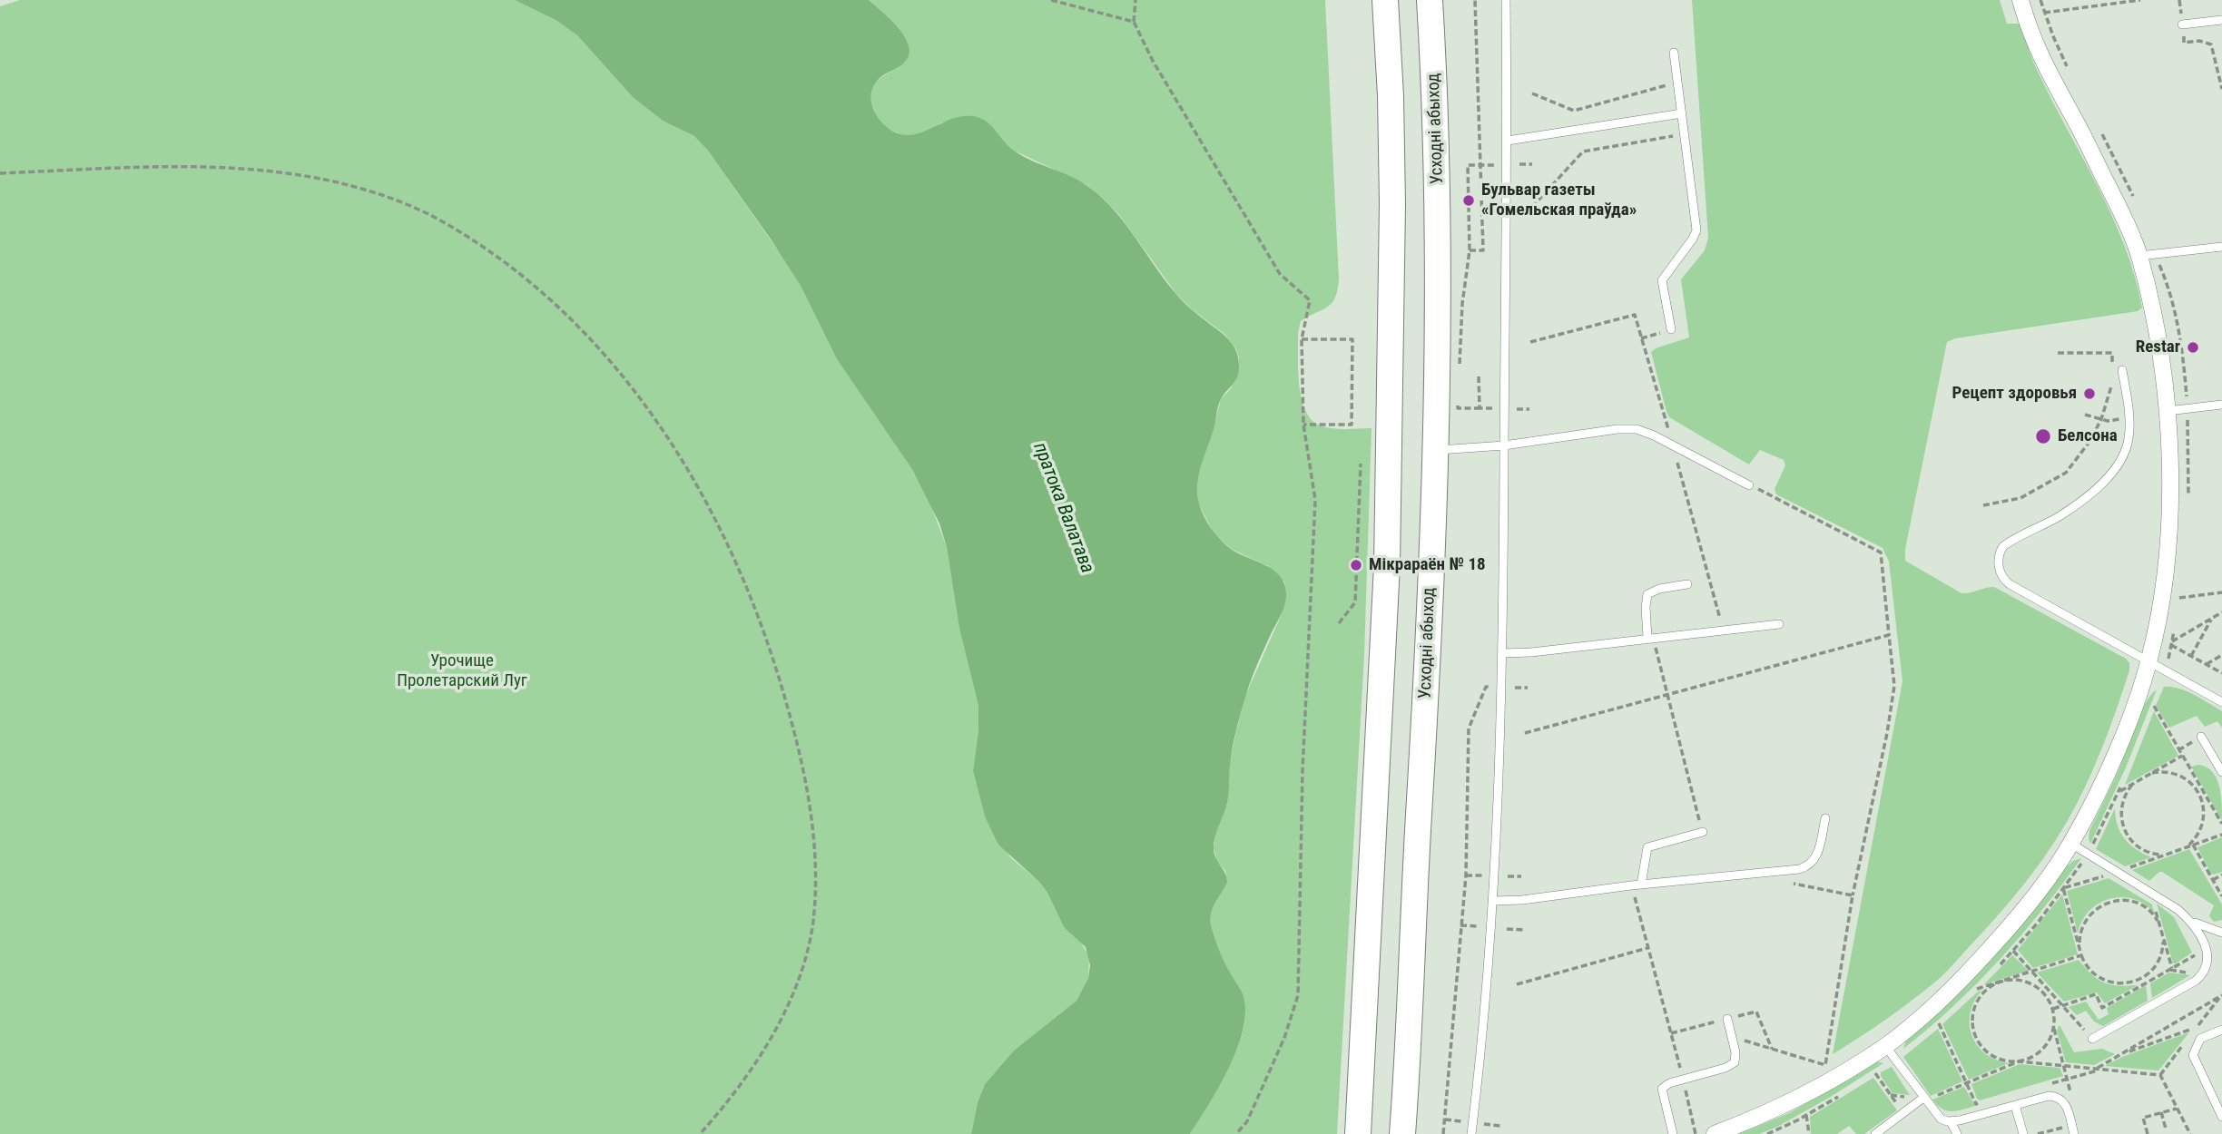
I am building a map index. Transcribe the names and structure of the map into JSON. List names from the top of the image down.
{
  "streets": {
    "main road": ["Усходні абыход"]
  },
  "water": ["пратока Валатава"],
  "parks": ["Урочище Пролетарский Луг"],
  "places": [
    "Бульвар газеты «Гомельская праўда»",
    "Restar",
    "Рецепт здоровья",
    "Белсона",
    "Мікрараён № 18"
  ]
}
